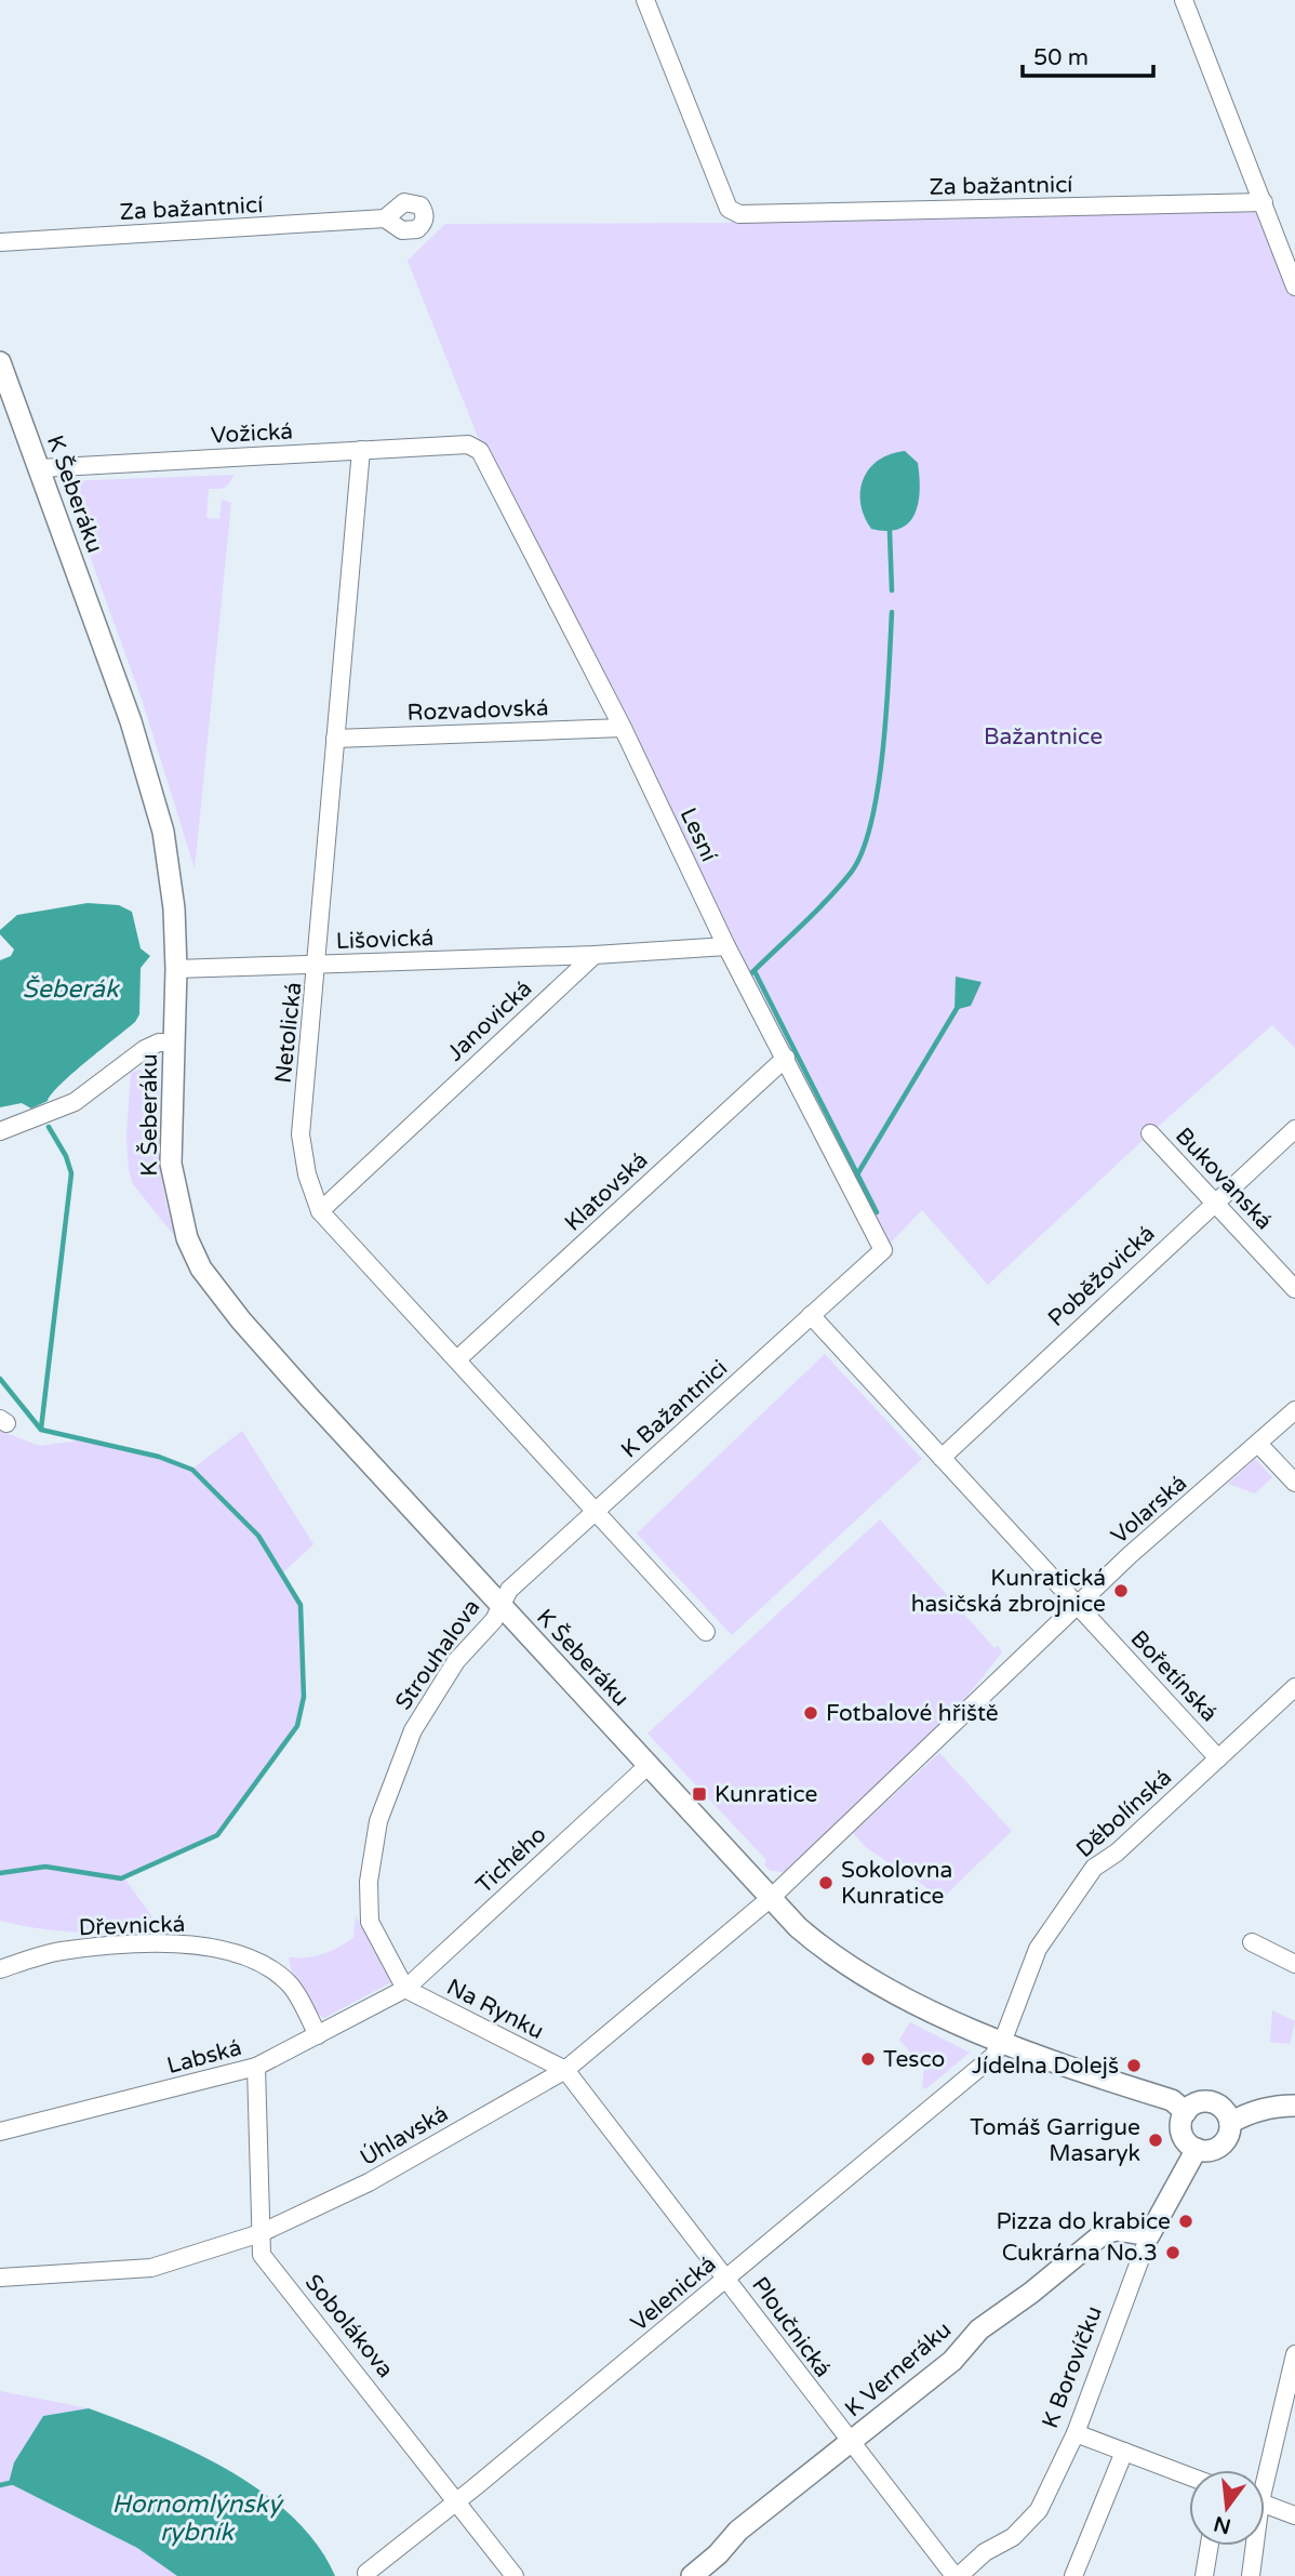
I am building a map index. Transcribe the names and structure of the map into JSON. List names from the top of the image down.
{
  "streets": {
    "street": [
      "Za bažantnicí",
      "Vožická",
      "K Šeberáku",
      "Rozvadovská",
      "Lesní",
      "Lišovická",
      "Janovická",
      "Netolická",
      "Bukovanská",
      "Klatovská",
      "Poběžovická",
      "K Bažantnici",
      "Volarská",
      "Strouhalova",
      "Bořetínská",
      "Děbolínská",
      "Tichého",
      "Dřevnická",
      "Na Rynku",
      "Labská",
      "Úhlavská",
      "Velenická",
      "Sobolákova",
      "Ploučnická",
      "K Borovíčku",
      "K Verneráku"
    ]
  },
  "crossings": [
    ["Vožická", "K Šeberáku"],
    ["Vožická", "Lesní"],
    ["Vožická", "Netolická"],
    ["K Šeberáku", "Lišovická"],
    ["K Šeberáku", "K Bažantnici"],
    ["K Šeberáku", "Volarská"],
    ["K Šeberáku", "Strouhalova"],
    ["K Šeberáku", "Děbolínská"],
    ["K Šeberáku", "Tichého"],
    ["K Šeberáku", "Úhlavská"],
    ["K Šeberáku", "Velenická"],
    ["K Šeberáku", "K Borovíčku"],
    ["Rozvadovská", "Lesní"],
    ["Rozvadovská", "Netolická"],
    ["Lesní", "Klatovská"],
    ["Lesní", "K Bažantnici"],
    ["Lišovická", "Janovická"],
    ["Lišovická", "Netolická"],
    ["Janovická", "Netolická"],
    ["Netolická", "Klatovská"],
    ["Netolická", "K Bažantnici"],
    ["Bukovanská", "Poběžovická"],
    ["Poběžovická", "Bořetínská"],
    ["K Bažantnici", "Strouhalova"],
    ["K Bažantnici", "Bořetínská"],
    ["Volarská", "Bořetínská"],
    ["Volarská", "Úhlavská"],
    ["Strouhalova", "Tichého"],
    ["Strouhalova", "Na Rynku"],
    ["Strouhalova", "Labská"],
    ["Bořetínská", "Děbolínská"],
    ["Děbolínská", "Velenická"],
    ["Tichého", "Na Rynku"],
    ["Tichého", "Labská"],
    ["Dřevnická", "Labská"],
    ["Na Rynku", "Labská"],
    ["Na Rynku", "Úhlavská"],
    ["Na Rynku", "Ploučnická"],
    ["Labská", "Sobolákova"],
    ["Úhlavská", "Sobolákova"],
    ["Úhlavská", "Ploučnická"],
    ["Velenická", "Sobolákova"],
    ["Velenická", "Ploučnická"],
    ["Ploučnická", "K Borovíčku"],
    ["Ploučnická", "K Verneráku"],
    ["K Borovíčku", "K Verneráku"]
  ],
  "water": ["Šeberák", "Hornomlýnský rybník"],
  "parks": ["Bažantnice"],
  "places": {
    "other": [
      "Kunratická hasičská zbrojnice",
      "Fotbalové hřiště",
      "Sokolovna Kunratice",
      "Tesco",
      "Jídelna Dolejš",
      "Tomáš Garrigue Masaryk",
      "Pizza do krabice",
      "Cukrárna No.3"
    ],
    "transit": ["Kunratice"]
  },
  "scale_bar": "50 m",
  "north": "bottom"
}
